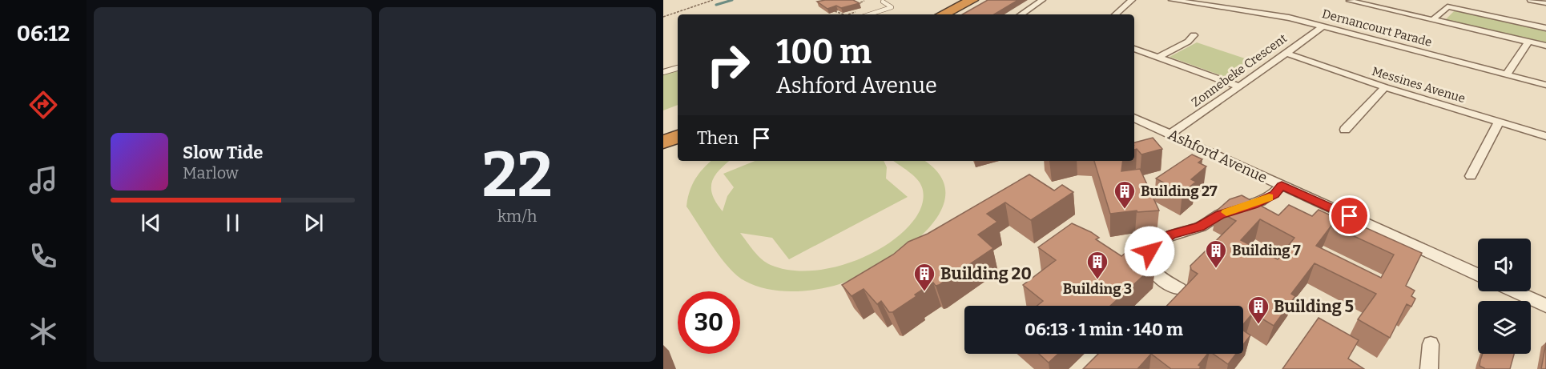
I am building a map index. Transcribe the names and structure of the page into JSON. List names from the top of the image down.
{
  "streets": {
    "street": [
      "Dernancourt Parade",
      "Zonnebeke Crescent",
      "Messines Avenue",
      "Ashford Avenue"
    ]
  },
  "crossings": [
    ["Dernancourt Parade", "Zonnebeke Crescent"],
    ["Zonnebeke Crescent", "Messines Avenue"],
    ["Zonnebeke Crescent", "Ashford Avenue"]
  ],
  "places": {
    "building": [
      "Building 27",
      "Building 7",
      "Building 3",
      "Building 20",
      "Building 5"
    ]
  },
  "page": {
    "tabs": "06:12",
    "tile": ["22", "km/h"],
    "turn": ["100 m", "Ashford Avenue"],
    "then": "Then",
    "song": ["Slow Tide", "Marlow"],
    "limit": "30",
    "trip": "06:13 · 1 min · 140 m"
  }
}
